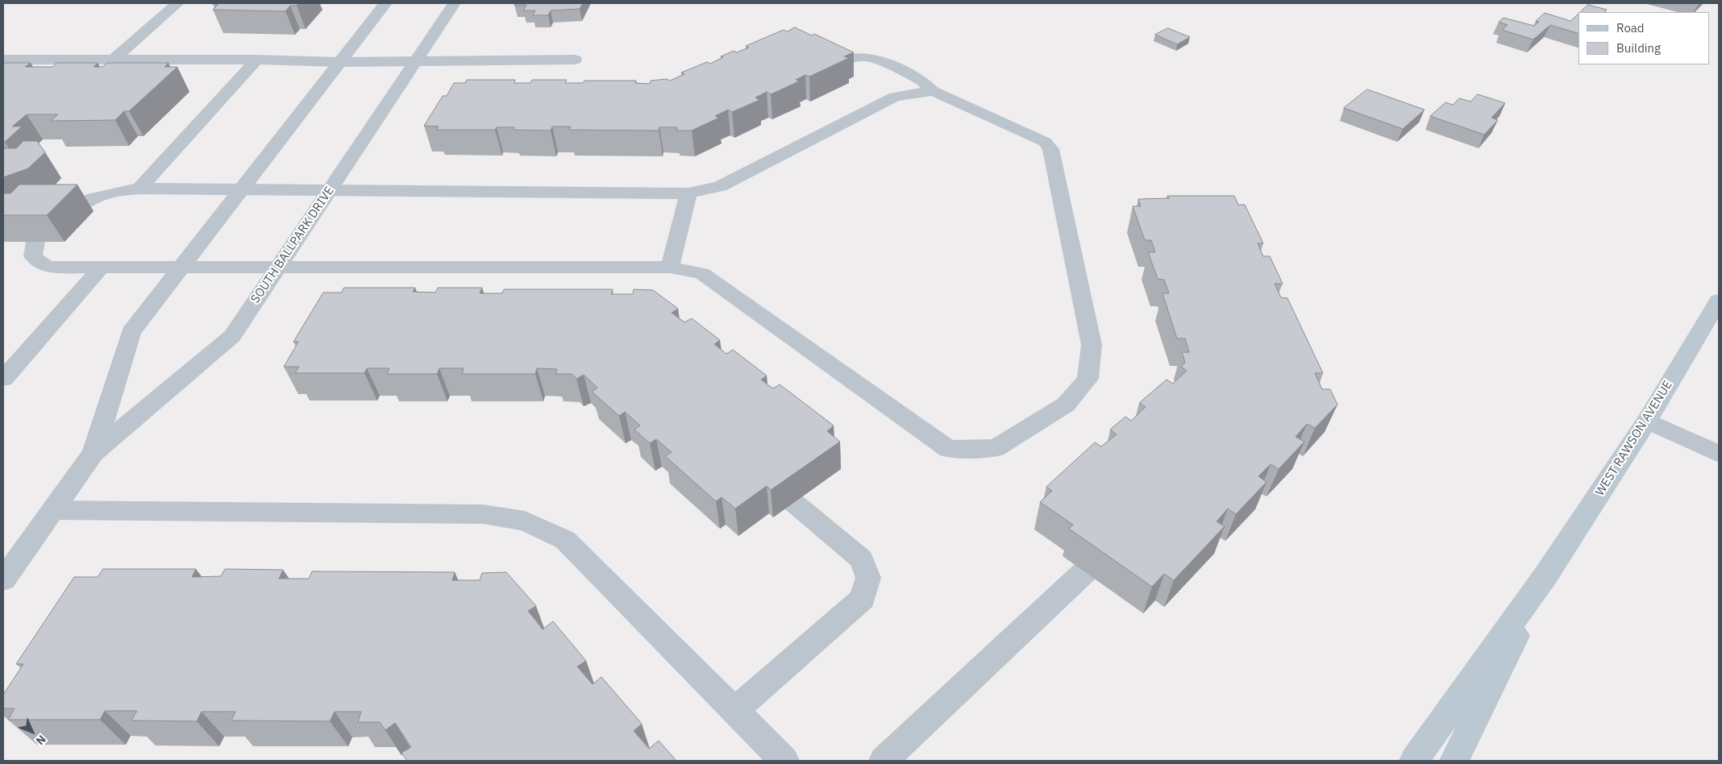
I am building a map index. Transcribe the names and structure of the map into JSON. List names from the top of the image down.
{
  "streets": {
    "main road": ["WEST RAWSON AVENUE"],
    "street": ["SOUTH BALLPARK DRIVE"]
  },
  "legend": ["Road", "Building"],
  "north": "bottom right"
}
